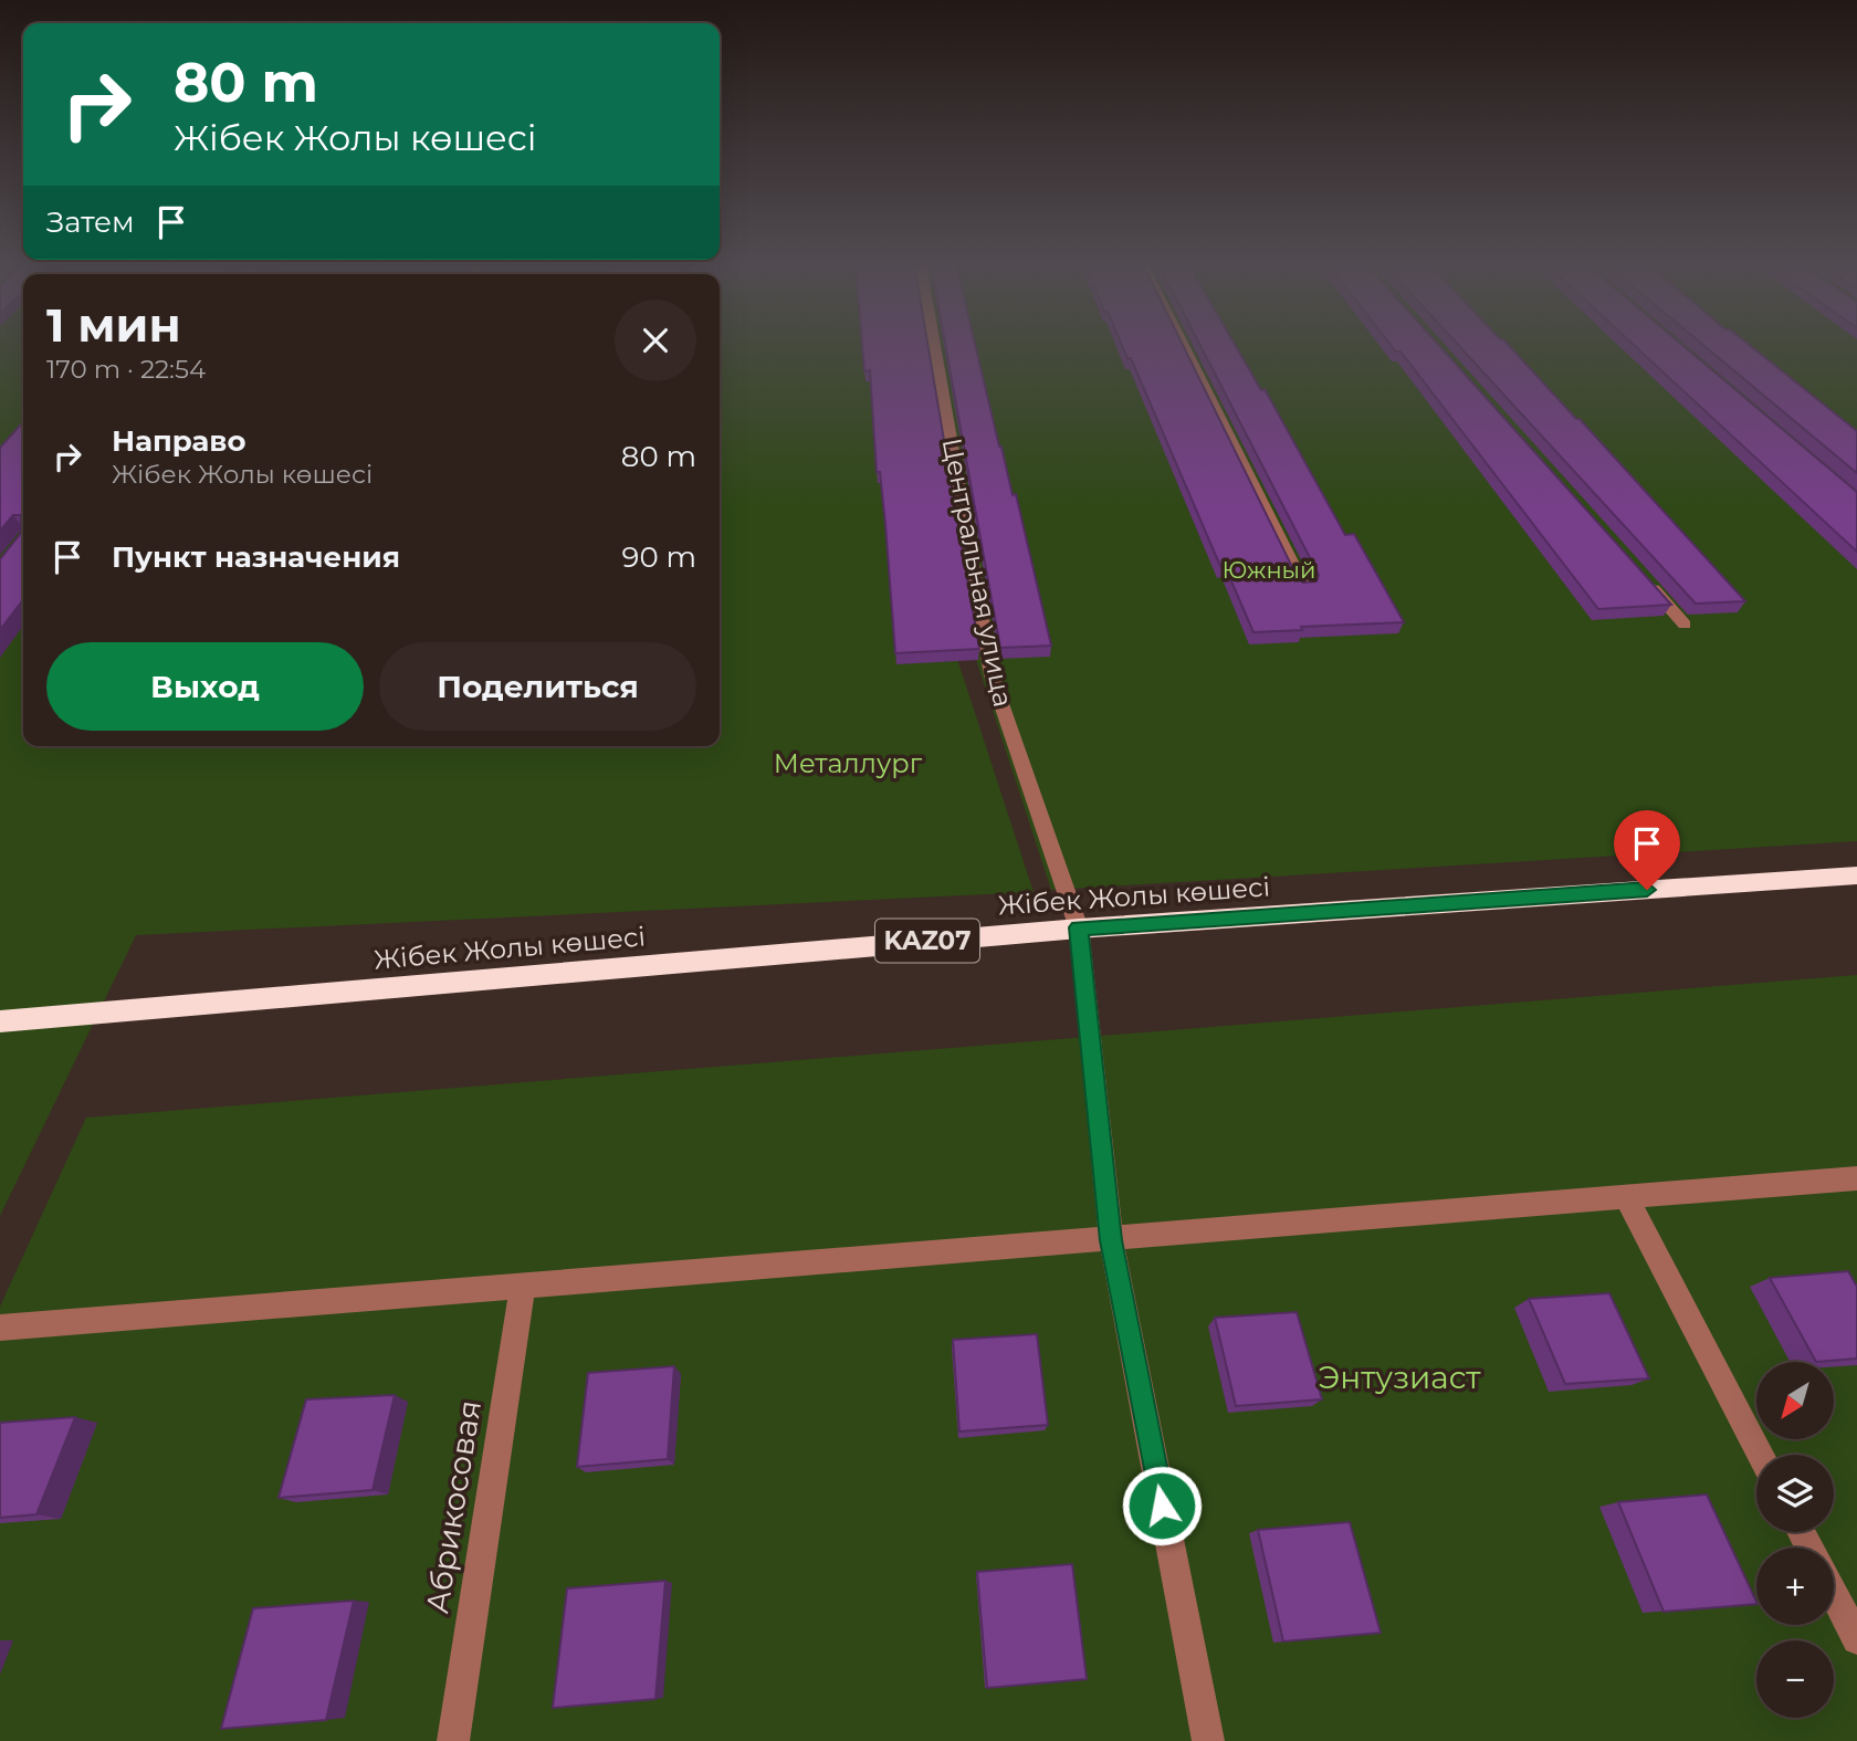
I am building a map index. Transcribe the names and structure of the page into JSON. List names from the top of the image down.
{
  "streets": {
    "highway": ["Жібек Жолы көшесі", "KAZ07"],
    "street": ["Центральная улица", "Абрикосовая"]
  },
  "crossings": [
    ["Центральная улица", "Жібек Жолы көшесі"]
  ],
  "parks": ["Южный", "Металлург", "Энтузиаст"],
  "north": "bottom left",
  "page": {
    "turn": ["80 m", "Жібек Жолы көшесі"],
    "then": "Затем",
    "heading": ["1 мин", "170 m · 22:54"],
    "list": [
      {
        "name": "Направо",
        "note": "Жібек Жолы көшесі",
        "value": "80 m"
      },
      {
        "name": "Пункт назначения",
        "value": "90 m"
      }
    ],
    "buttons": ["Выход", "Поделиться"],
    "map_buttons": ["+", "−"]
  }
}
